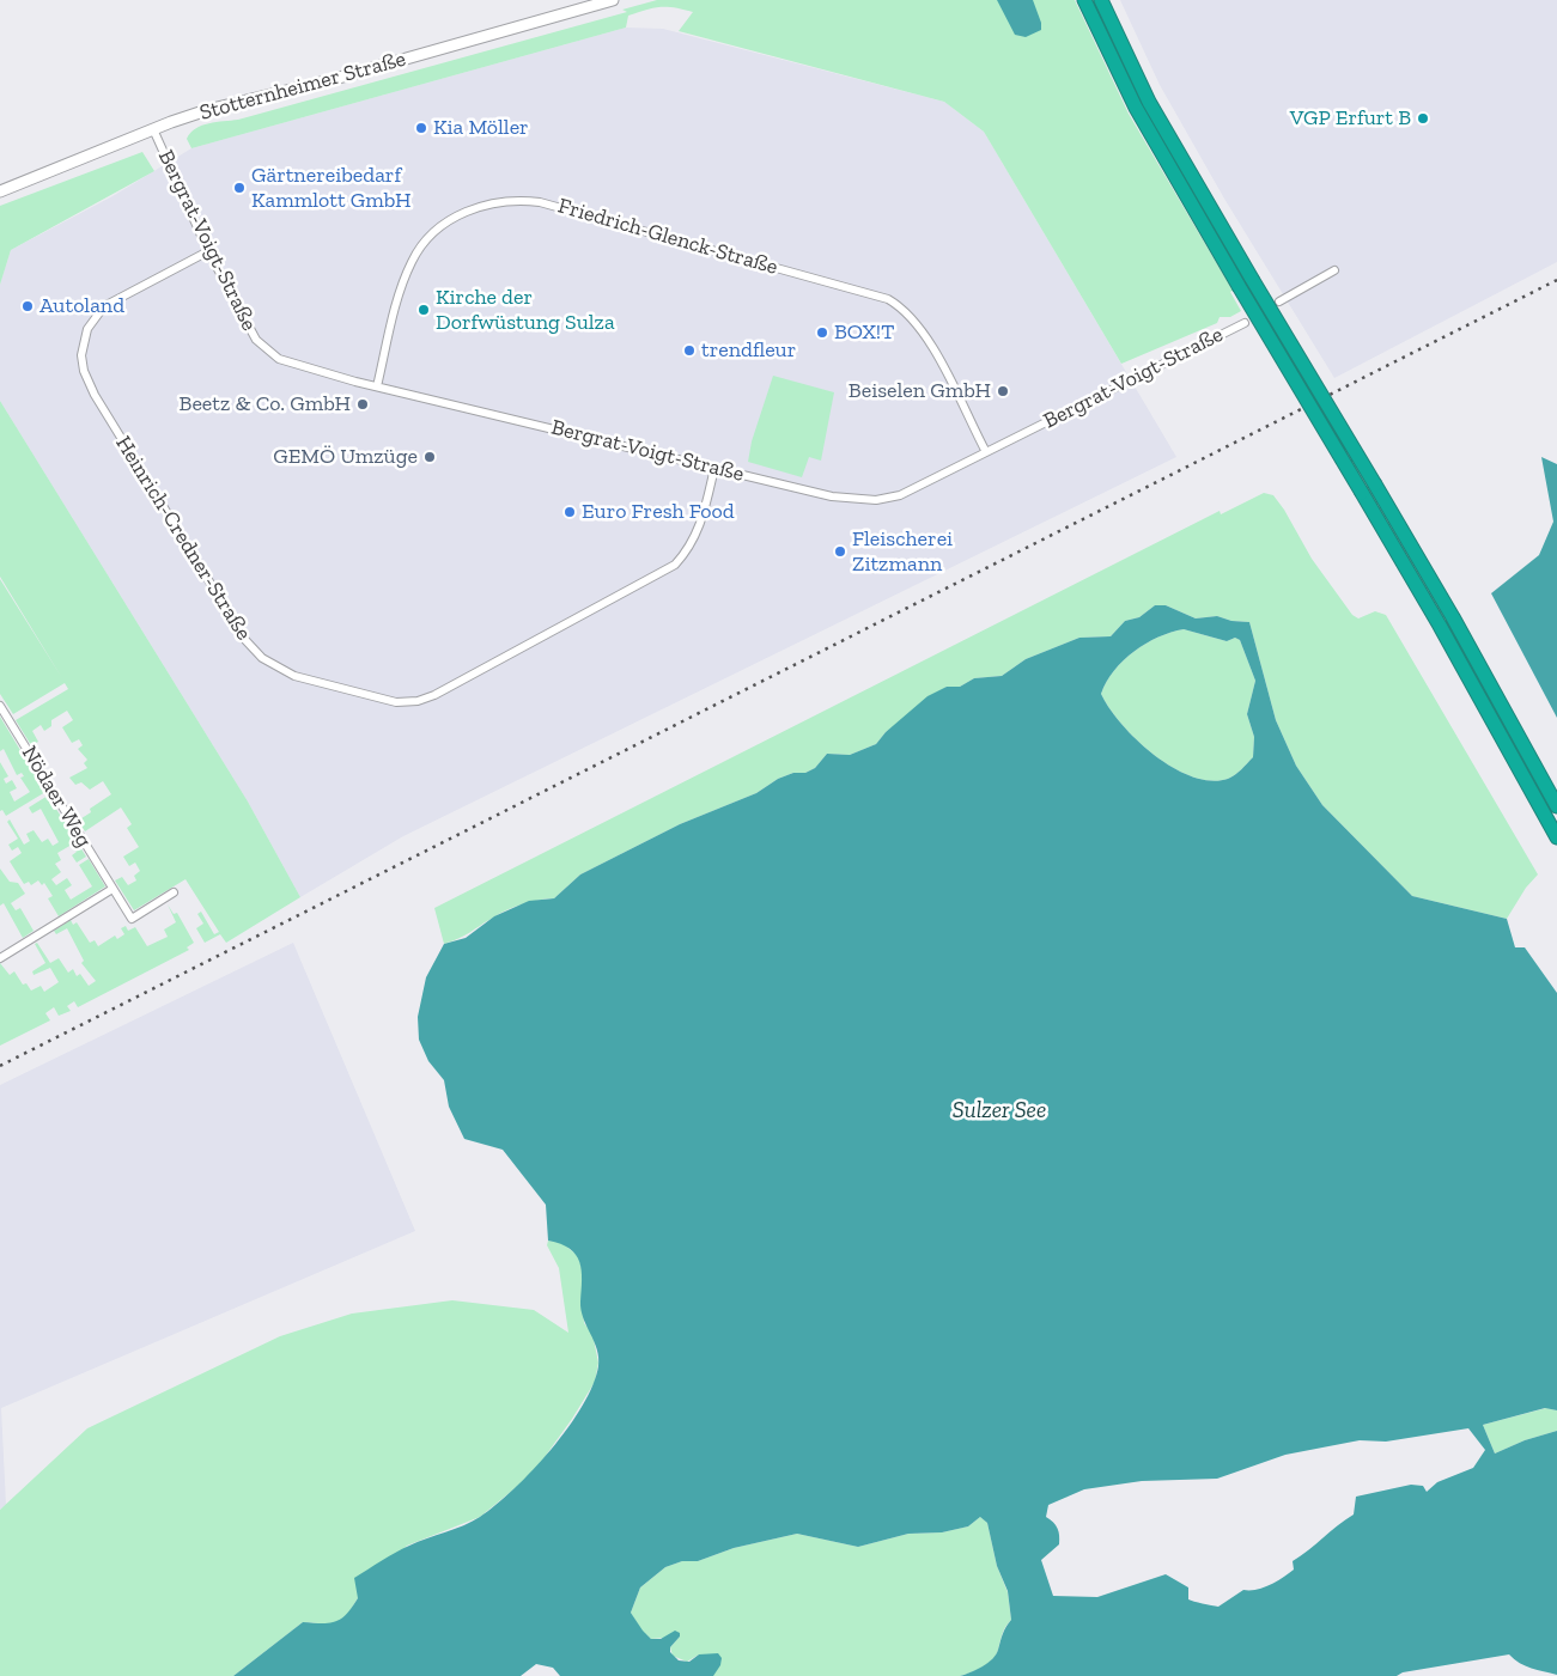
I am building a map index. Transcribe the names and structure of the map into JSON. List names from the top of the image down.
{
  "streets": {
    "main road": ["Stotternheimer Straße"],
    "street": [
      "Friedrich-Glenck-Straße",
      "Bergrat-Voigt-Straße",
      "Heinrich-Credner-Straße",
      "Nödaer Weg"
    ]
  },
  "crossings": [
    ["Stotternheimer Straße", "Bergrat-Voigt-Straße"],
    ["Friedrich-Glenck-Straße", "Bergrat-Voigt-Straße"],
    ["Bergrat-Voigt-Straße", "Heinrich-Credner-Straße"]
  ],
  "water": ["Sulzer See"],
  "places": [
    "VGP Erfurt B",
    "Kia Möller",
    "Gärtnereibedarf Kammlott GmbH",
    "Autoland",
    "Kirche der Dorfwüstung Sulza",
    "BOX!T",
    "trendfleur",
    "Beiselen GmbH",
    "Beetz & Co. GmbH",
    "GEMÖ Umzüge",
    "Euro Fresh Food",
    "Fleischerei Zitzmann"
  ]
}
